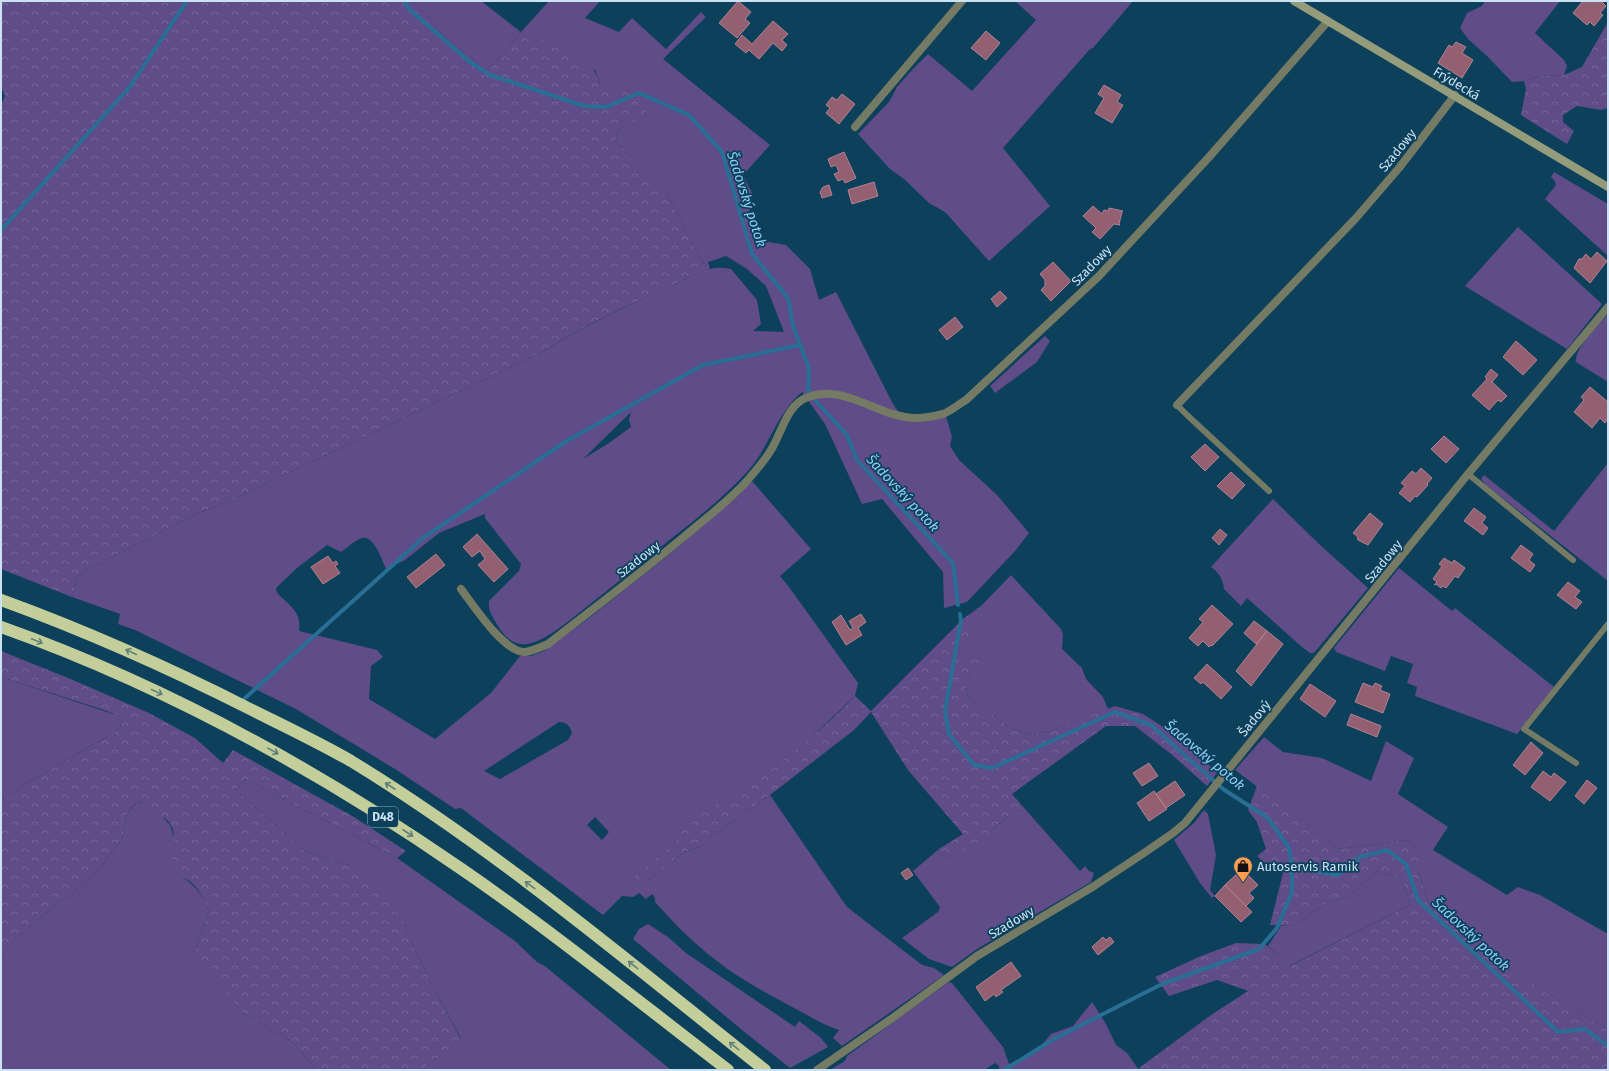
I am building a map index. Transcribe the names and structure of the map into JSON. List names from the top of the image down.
{
  "streets": {
    "highway": ["D48"],
    "main road": ["Frýdecká"],
    "street": ["Szadowy", "Šadový"]
  },
  "crossings": [
    ["Frýdecká", "Szadowy"],
    ["Szadowy", "Šadový"]
  ],
  "water": ["Šadovský potok"],
  "places": {
    "shop": ["Autoservis Ramik"]
  }
}
